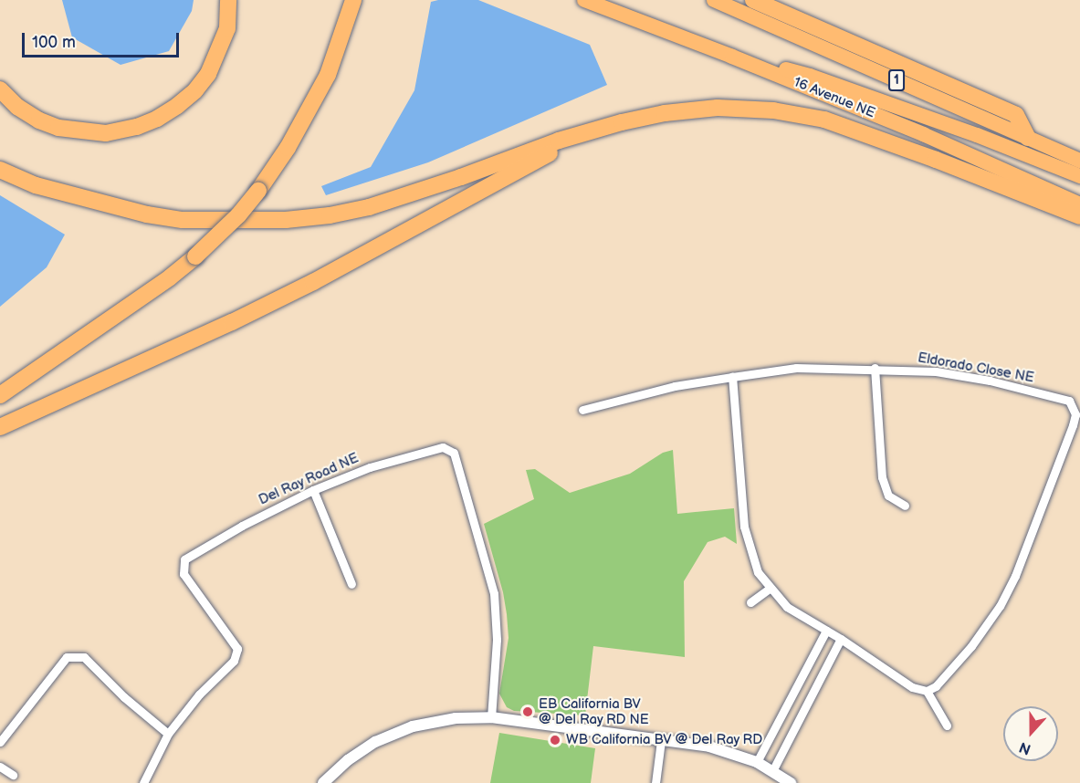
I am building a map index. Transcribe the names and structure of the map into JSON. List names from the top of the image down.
{
  "streets": {
    "highway": ["1", "16 Avenue NE"],
    "street": ["Eldorado Close NE", "Del Ray Road NE"]
  },
  "places": ["EB California BV @ Del Ray RD NE", "WB California BV @ Del Ray RD"],
  "scale_bar": "100 m",
  "north": "bottom"
}
